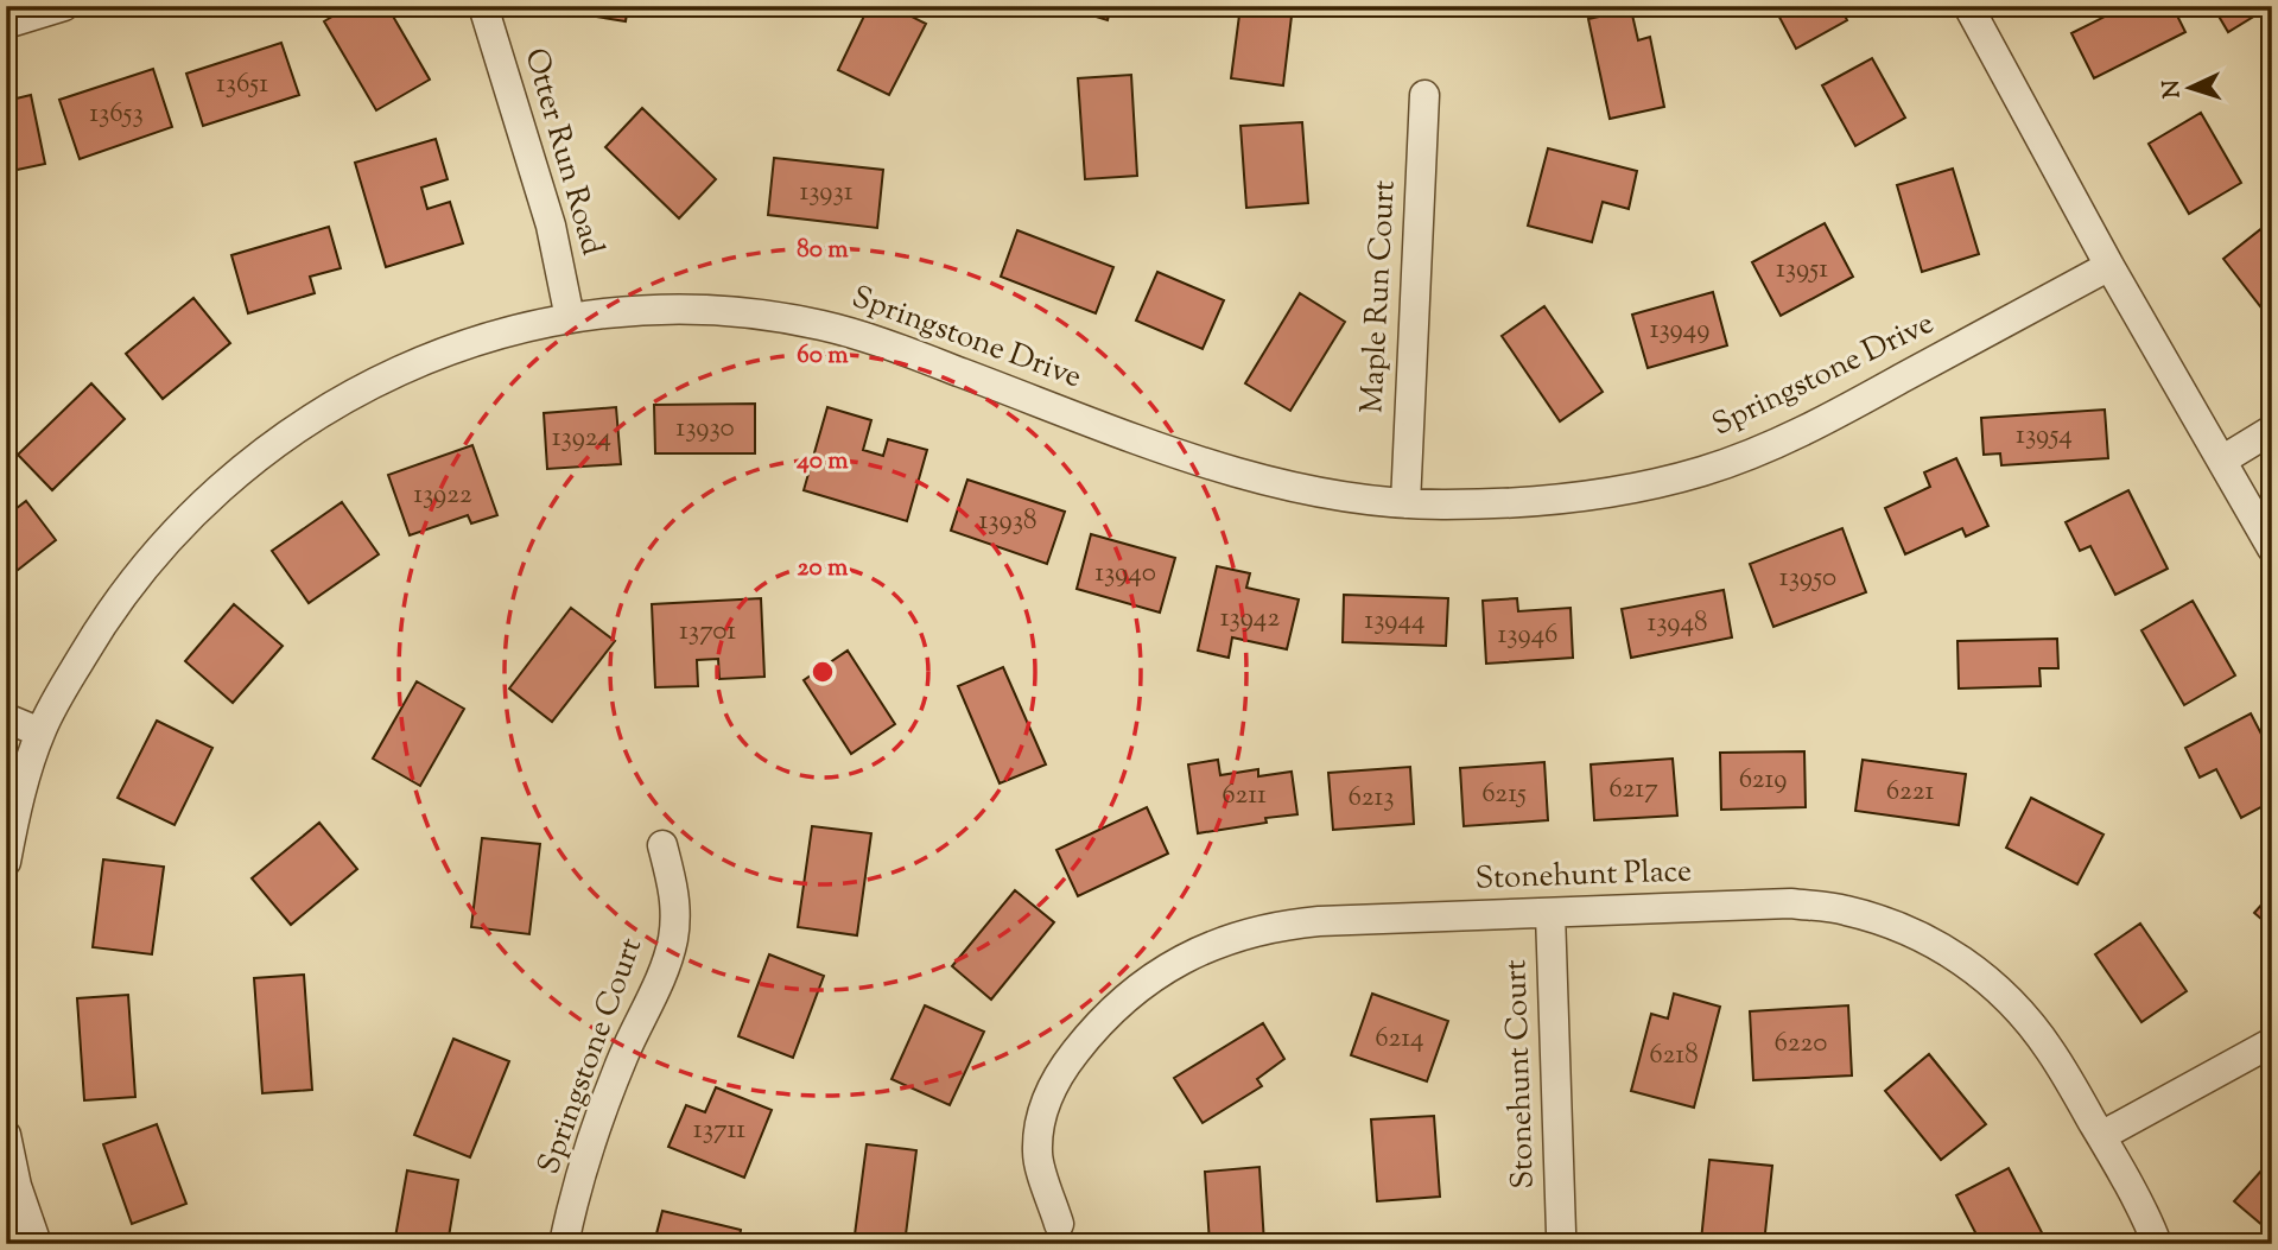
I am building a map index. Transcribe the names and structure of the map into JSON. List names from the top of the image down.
{
  "streets": {
    "street": [
      "Otter Run Road",
      "Maple Run Court",
      "Springstone Drive",
      "Stonehunt Place",
      "Springstone Court",
      "Stonehunt Court"
    ]
  },
  "crossings": [
    ["Otter Run Road", "Springstone Drive"],
    ["Maple Run Court", "Springstone Drive"],
    ["Stonehunt Place", "Stonehunt Court"]
  ],
  "house_numbers": [
    "13651",
    "13653",
    "13931",
    "13951",
    "13949",
    "13930",
    "13954",
    "13924",
    "13922",
    "13938",
    "13940",
    "13950",
    "13942",
    "13944",
    "13948",
    "13701",
    "13946",
    "6219",
    "6217",
    "6221",
    "6215",
    "6211",
    "6213",
    "6214",
    "6220",
    "6218",
    "13711"
  ],
  "north": "left",
  "rings": [
    "80 m",
    "60 m",
    "40 m",
    "20 m"
  ]
}
